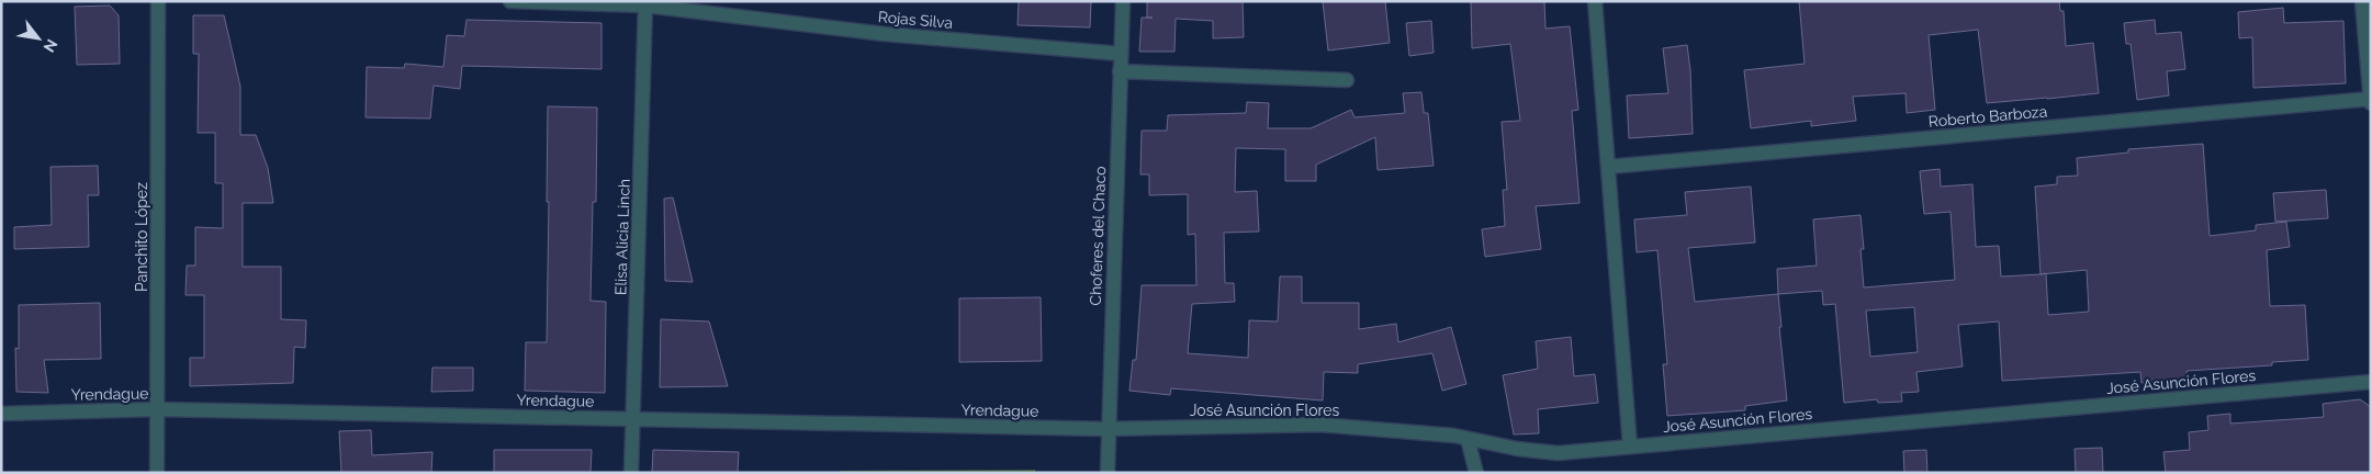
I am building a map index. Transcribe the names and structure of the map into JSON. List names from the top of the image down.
{
  "streets": {
    "street": [
      "Rojas Silva",
      "Roberto Barboza",
      "Choferes del Chaco",
      "Panchito López",
      "Elisa Alicia Linch",
      "José Asunción Flores",
      "Yrendague"
    ]
  },
  "crossings": [
    ["Rojas Silva", "Choferes del Chaco"],
    ["Rojas Silva", "Elisa Alicia Linch"],
    ["Choferes del Chaco", "José Asunción Flores"],
    ["Choferes del Chaco", "Yrendague"],
    ["Panchito López", "Yrendague"],
    ["Elisa Alicia Linch", "Yrendague"],
    ["José Asunción Flores", "Yrendague"]
  ],
  "north": "bottom right"
}
